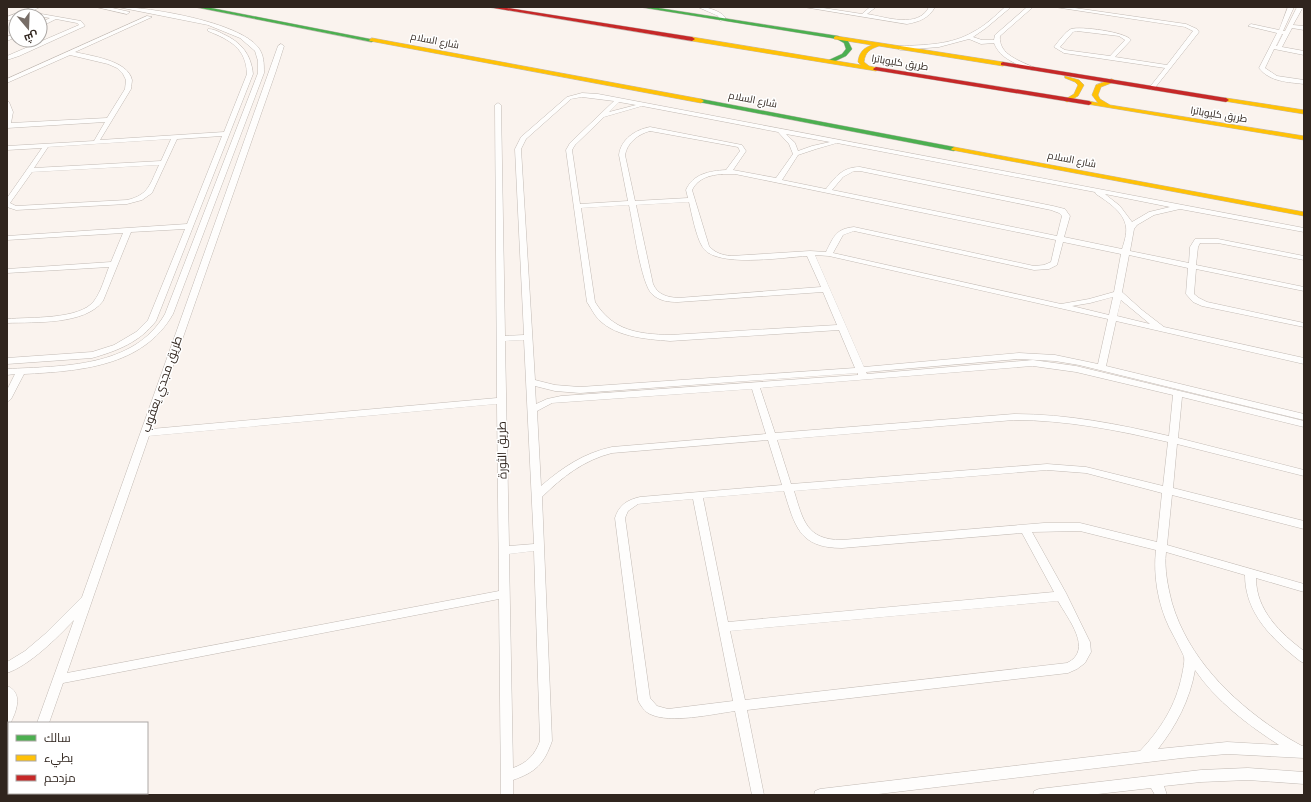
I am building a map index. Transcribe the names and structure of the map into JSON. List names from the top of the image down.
{
  "streets": {
    "main road": ["شارع السلام", "طريق كليوباترا"],
    "street": ["طريق مجدي يعقوب", "طريق الثورة"]
  },
  "legend": ["سالك", "بطيء", "مزدحم"],
  "north": "bottom"
}
